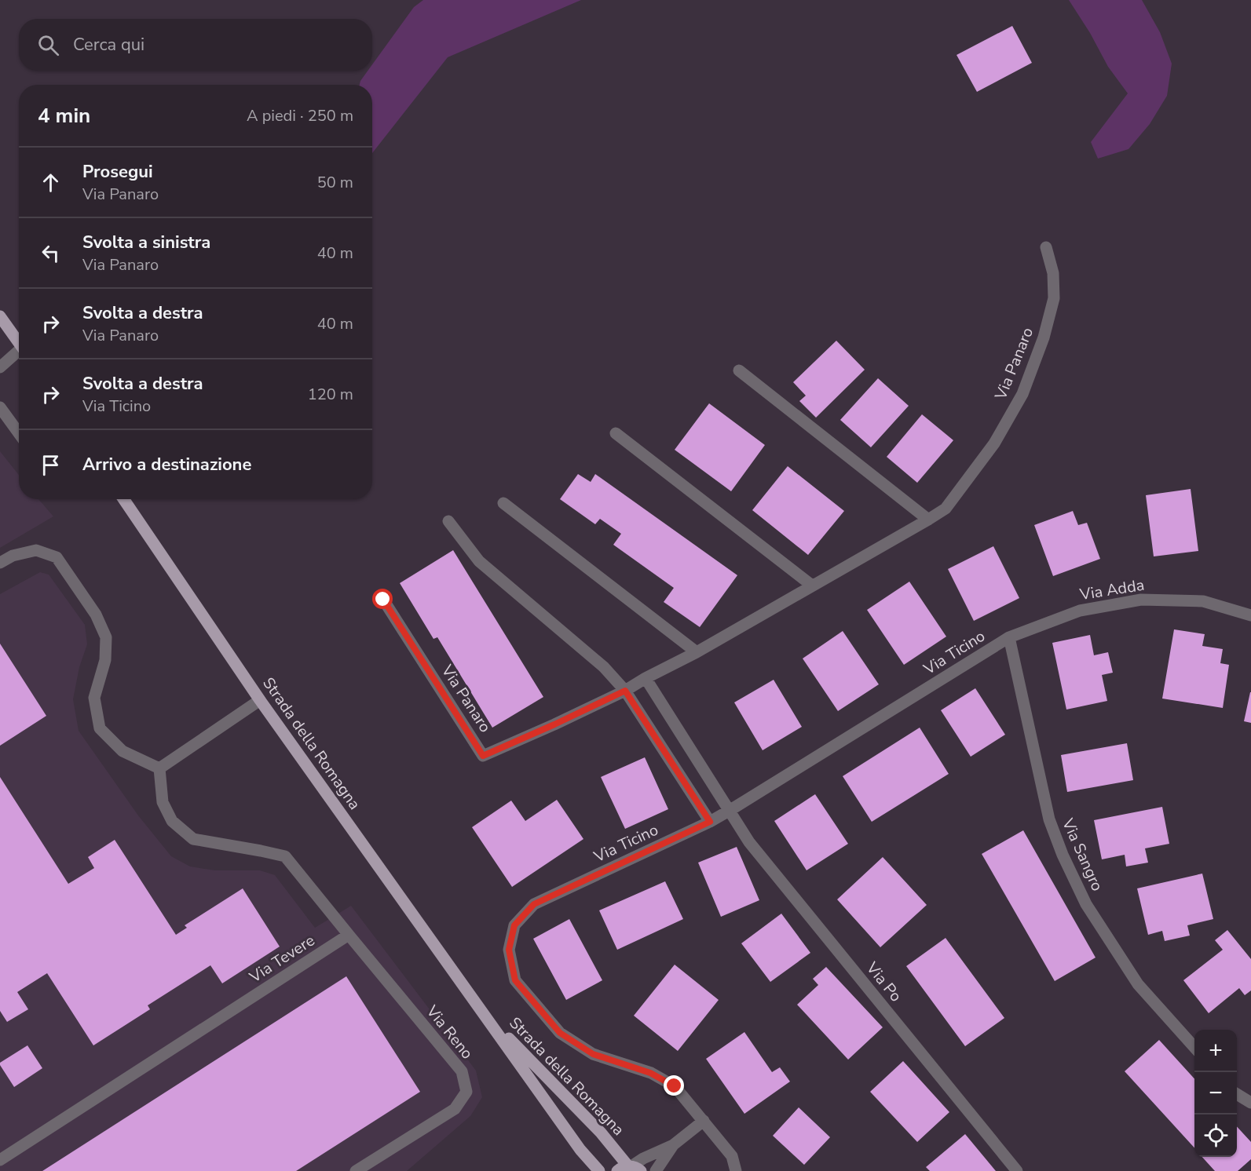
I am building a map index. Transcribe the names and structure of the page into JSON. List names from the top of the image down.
{
  "streets": {
    "main road": ["Strada della Romagna"],
    "street": [
      "Via Panaro",
      "Via Adda",
      "Via Ticino",
      "Via Sangro",
      "Via Tevere",
      "Via Po",
      "Via Reno"
    ]
  },
  "crossings": [
    ["Via Adda", "Via Ticino"],
    ["Via Adda", "Via Sangro"],
    ["Via Ticino", "Via Sangro"],
    ["Via Ticino", "Via Po"],
    ["Via Tevere", "Via Reno"]
  ],
  "page": {
    "search": "Cerca qui",
    "heading": ["4 min", "A piedi · 250 m"],
    "list": [
      ["Prosegui", "Via Panaro", "50 m"],
      ["Svolta a sinistra", "Via Panaro", "40 m"],
      ["Svolta a destra", "Via Panaro", "40 m"],
      ["Svolta a destra", "Via Ticino", "120 m"],
      "Arrivo a destinazione"
    ],
    "map_buttons": ["+", "−"]
  }
}
